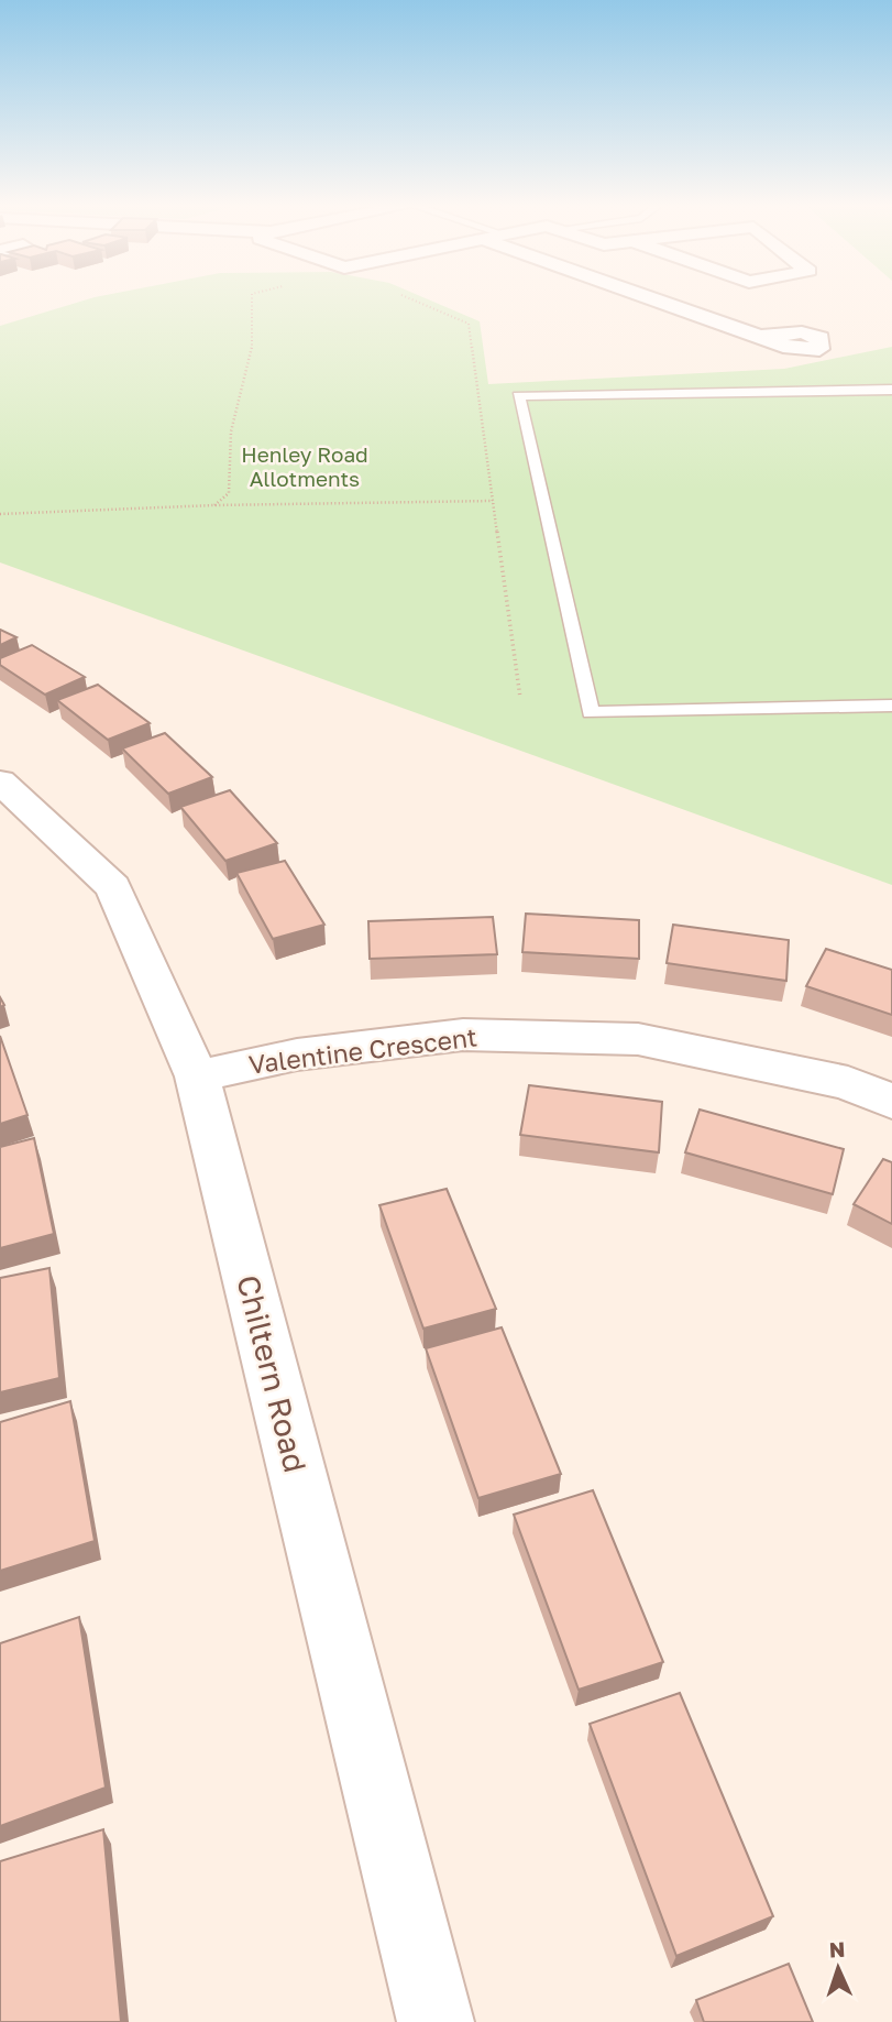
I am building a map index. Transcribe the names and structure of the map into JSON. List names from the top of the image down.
{
  "streets": {
    "street": ["Valentine Crescent", "Chiltern Road"]
  },
  "crossings": [
    ["Valentine Crescent", "Chiltern Road"]
  ],
  "parks": ["Henley Road Allotments"],
  "north": "top"
}
